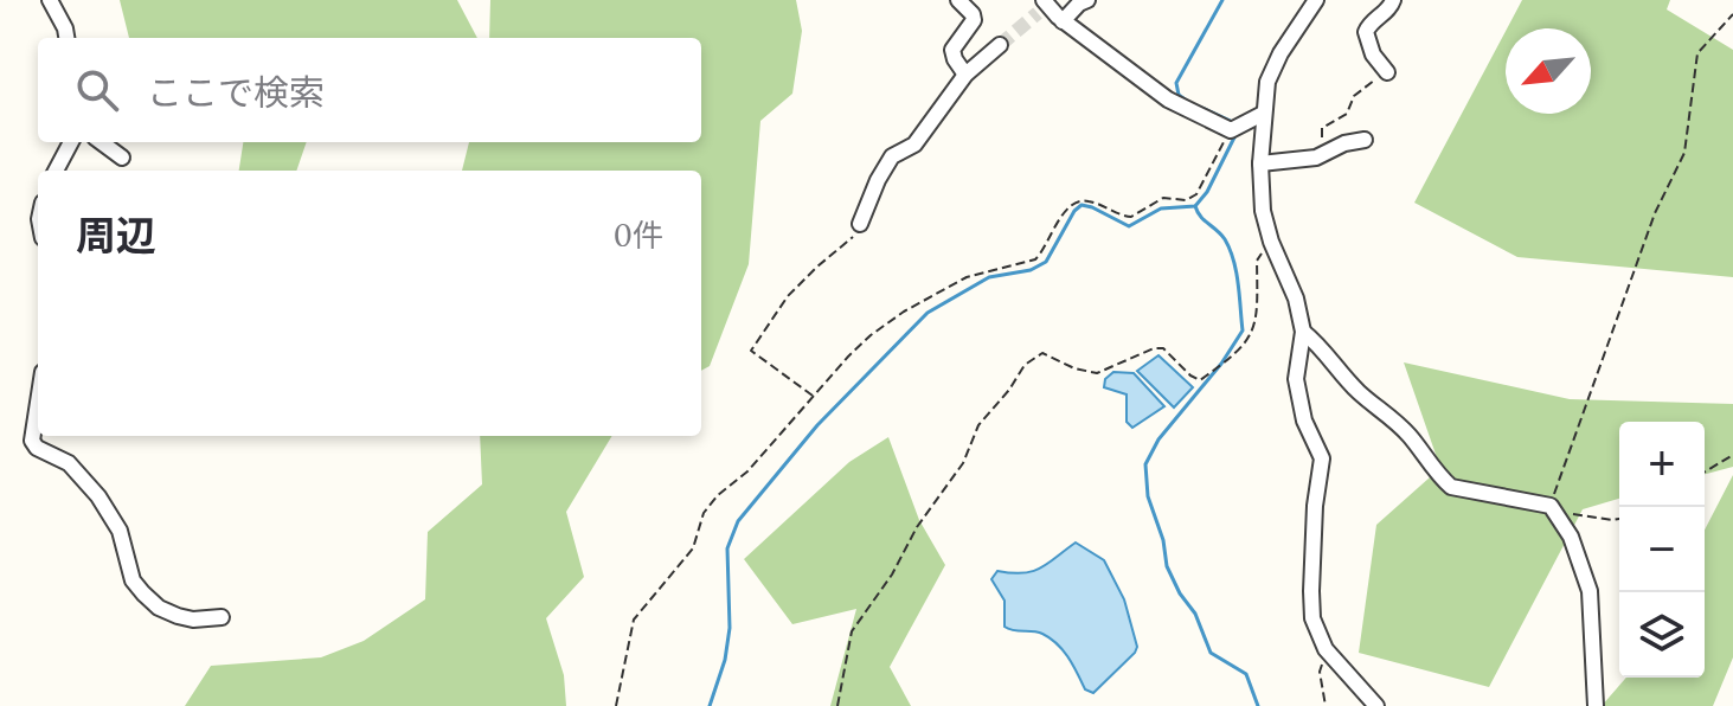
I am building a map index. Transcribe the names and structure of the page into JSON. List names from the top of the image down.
{
  "north": "bottom left",
  "page": {
    "search": "ここで検索",
    "heading": ["周辺", "0件"],
    "map_buttons": ["+", "−"]
  }
}
